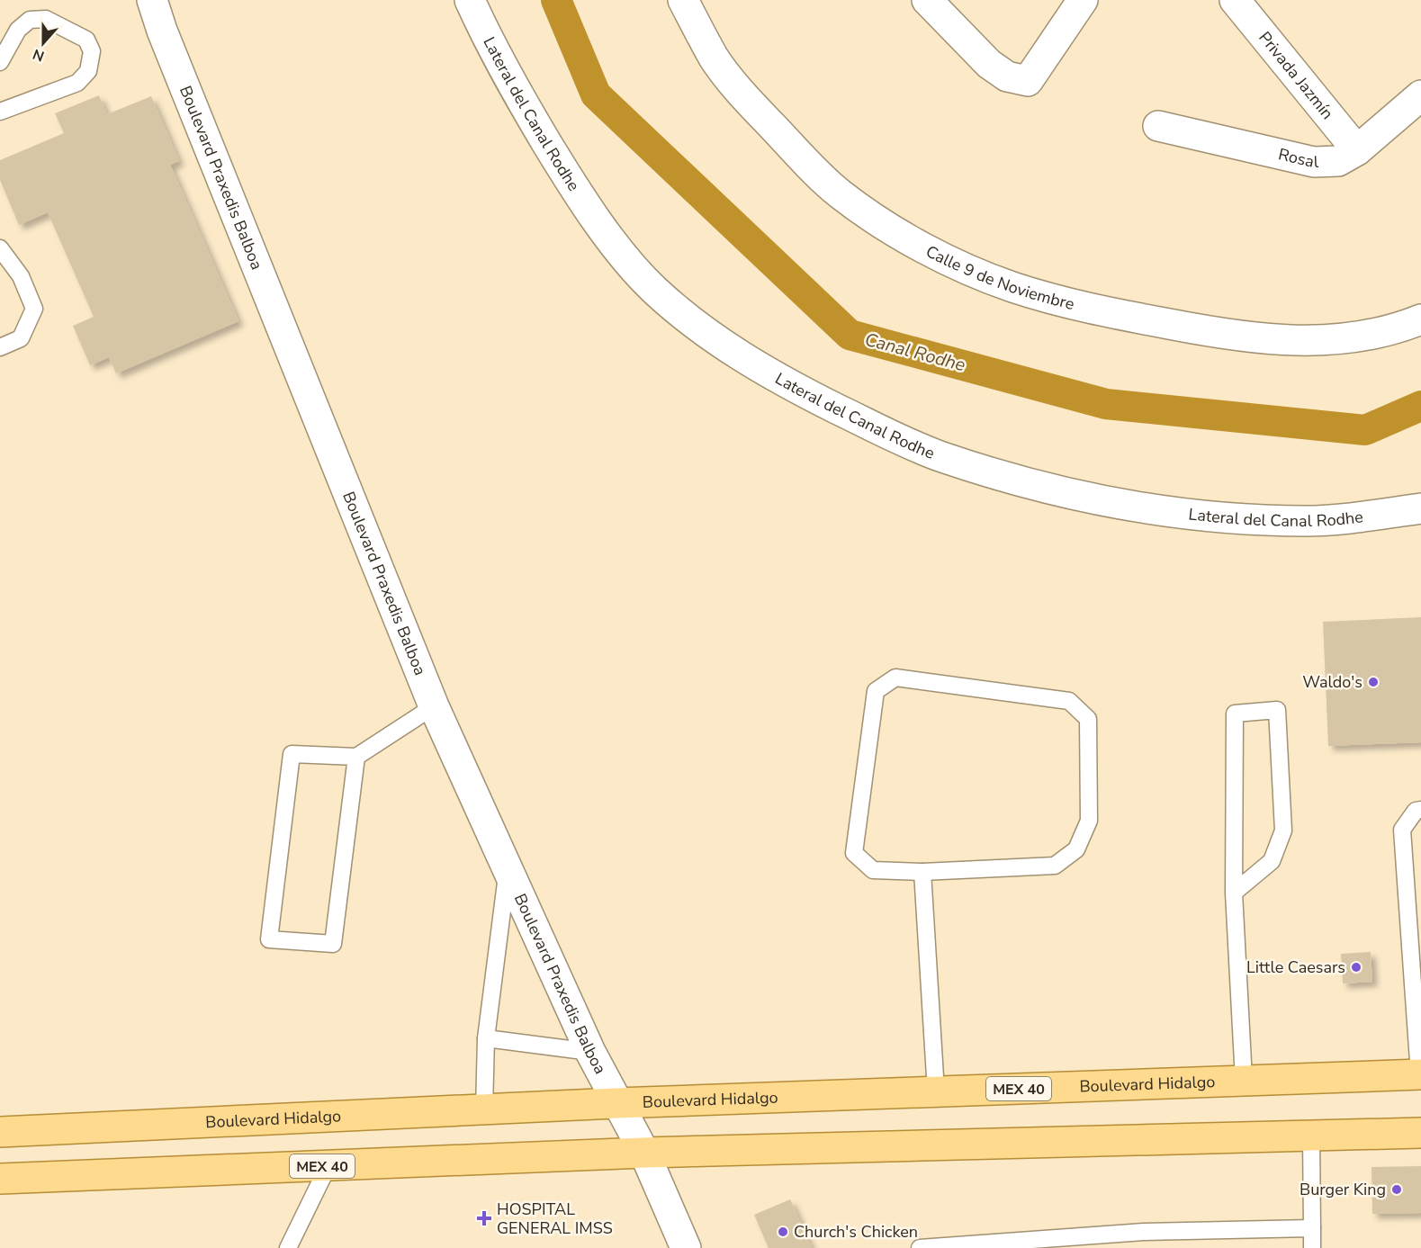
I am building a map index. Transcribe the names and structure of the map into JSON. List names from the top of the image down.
{
  "streets": {
    "main road": ["Boulevard Hidalgo", "MEX 40"],
    "street": [
      "Privada Jazmín",
      "Lateral del Canal Rodhe",
      "Rosal",
      "Boulevard Praxedis Balboa",
      "Calle 9 de Noviembre"
    ]
  },
  "crossings": [
    ["Privada Jazmín", "Rosal"],
    ["Boulevard Praxedis Balboa", "Boulevard Hidalgo"],
    ["Boulevard Praxedis Balboa", "MEX 40"]
  ],
  "water": ["Canal Rodhe"],
  "places": {
    "other": [
      "Waldo's",
      "Little Caesars",
      "Burger King",
      "Church's Chicken"
    ],
    "health": ["HOSPITAL GENERAL IMSS"]
  },
  "north": "bottom"
}
